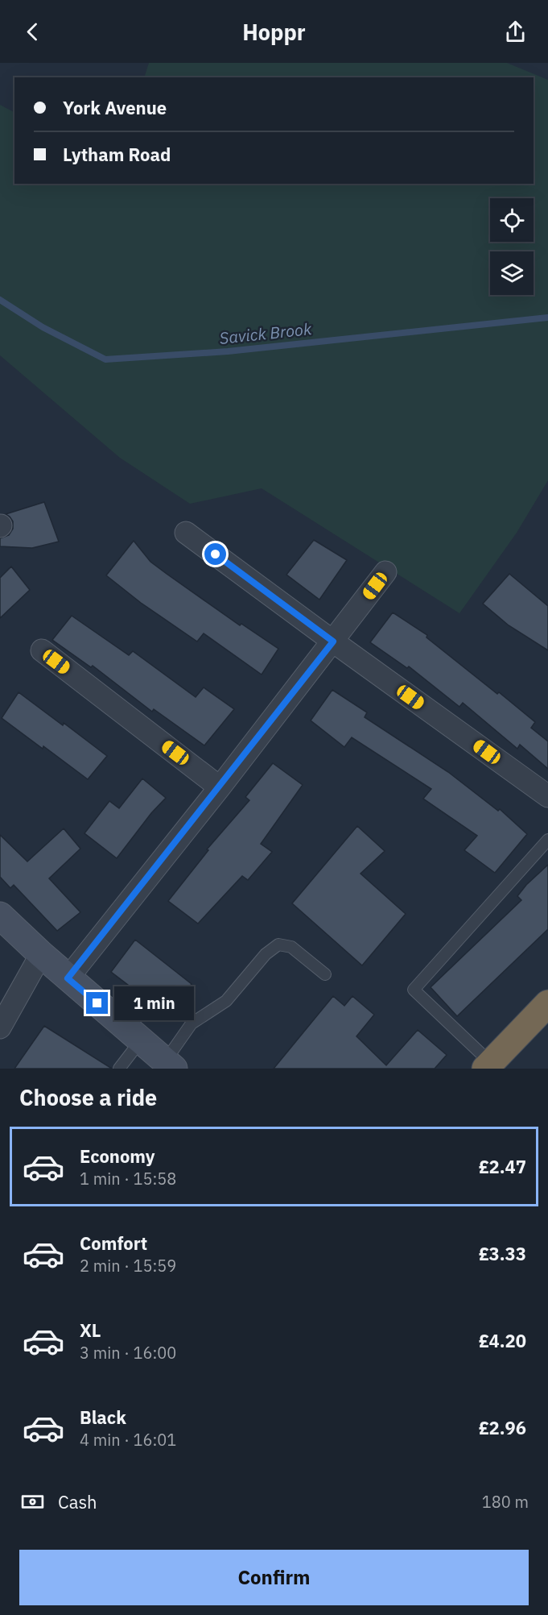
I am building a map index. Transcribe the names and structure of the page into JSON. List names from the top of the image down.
{
  "water": ["Savick Brook"],
  "page": {
    "header": "Hoppr",
    "banner": ["York Avenue", "Lytham Road"],
    "bubble": "1 min",
    "heading": "Choose a ride",
    "list": [
      {
        "name": "Economy",
        "note": "1 min · 15:58",
        "value": "£2.47"
      },
      {
        "name": "Comfort",
        "note": "2 min · 15:59",
        "value": "£3.33"
      },
      {
        "name": "XL",
        "note": "3 min · 16:00",
        "value": "£4.20"
      },
      {
        "name": "Black",
        "note": "4 min · 16:01",
        "value": "£2.96"
      }
    ],
    "pay": ["Cash", "180 m"],
    "buttons": "Confirm"
  }
}
